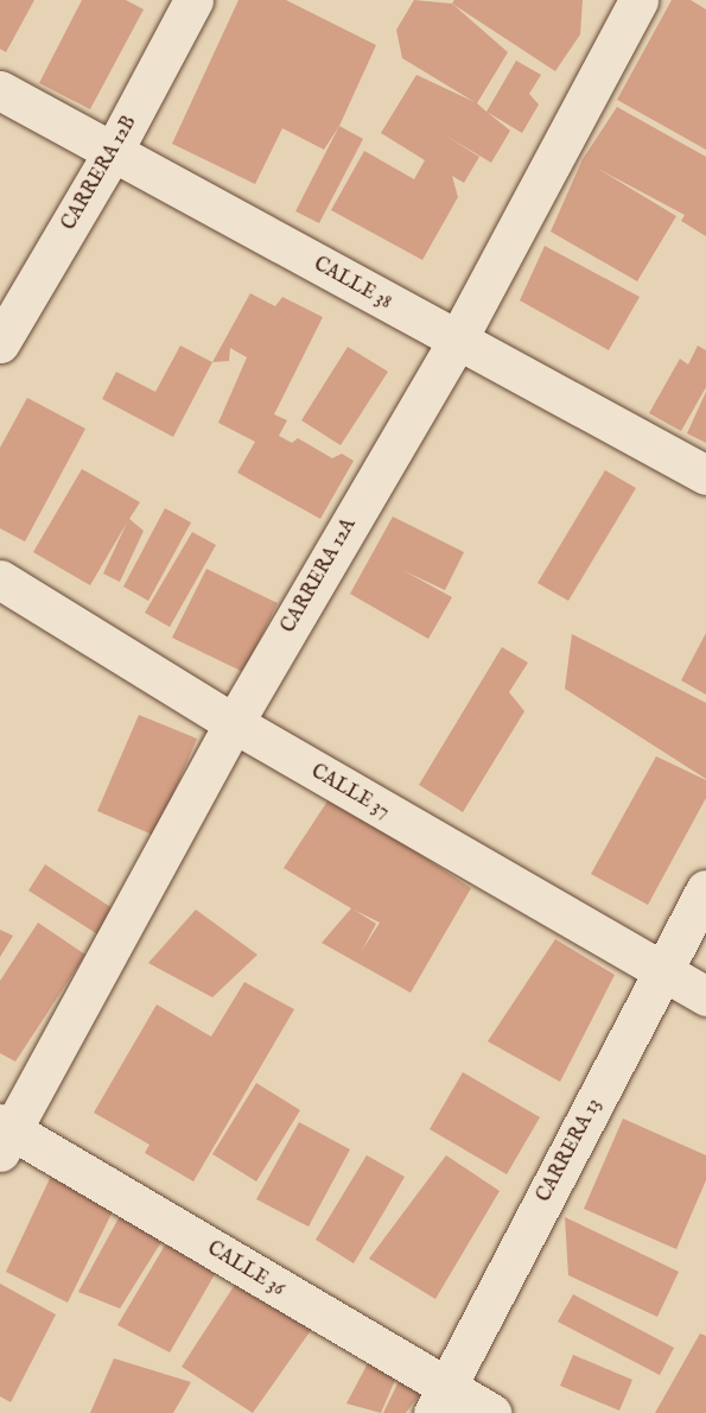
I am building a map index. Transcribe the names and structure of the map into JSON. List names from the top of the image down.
{
  "streets": {
    "street": [
      "CARRERA 12B",
      "CALLE 38",
      "CARRERA 12A",
      "CALLE 37",
      "CARRERA 13",
      "CALLE 36"
    ]
  },
  "crossings": [
    ["CARRERA 12B", "CALLE 38"],
    ["CALLE 38", "CARRERA 12A"],
    ["CARRERA 12A", "CALLE 37"],
    ["CARRERA 12A", "CALLE 36"],
    ["CALLE 37", "CARRERA 13"],
    ["CARRERA 13", "CALLE 36"]
  ]
}
